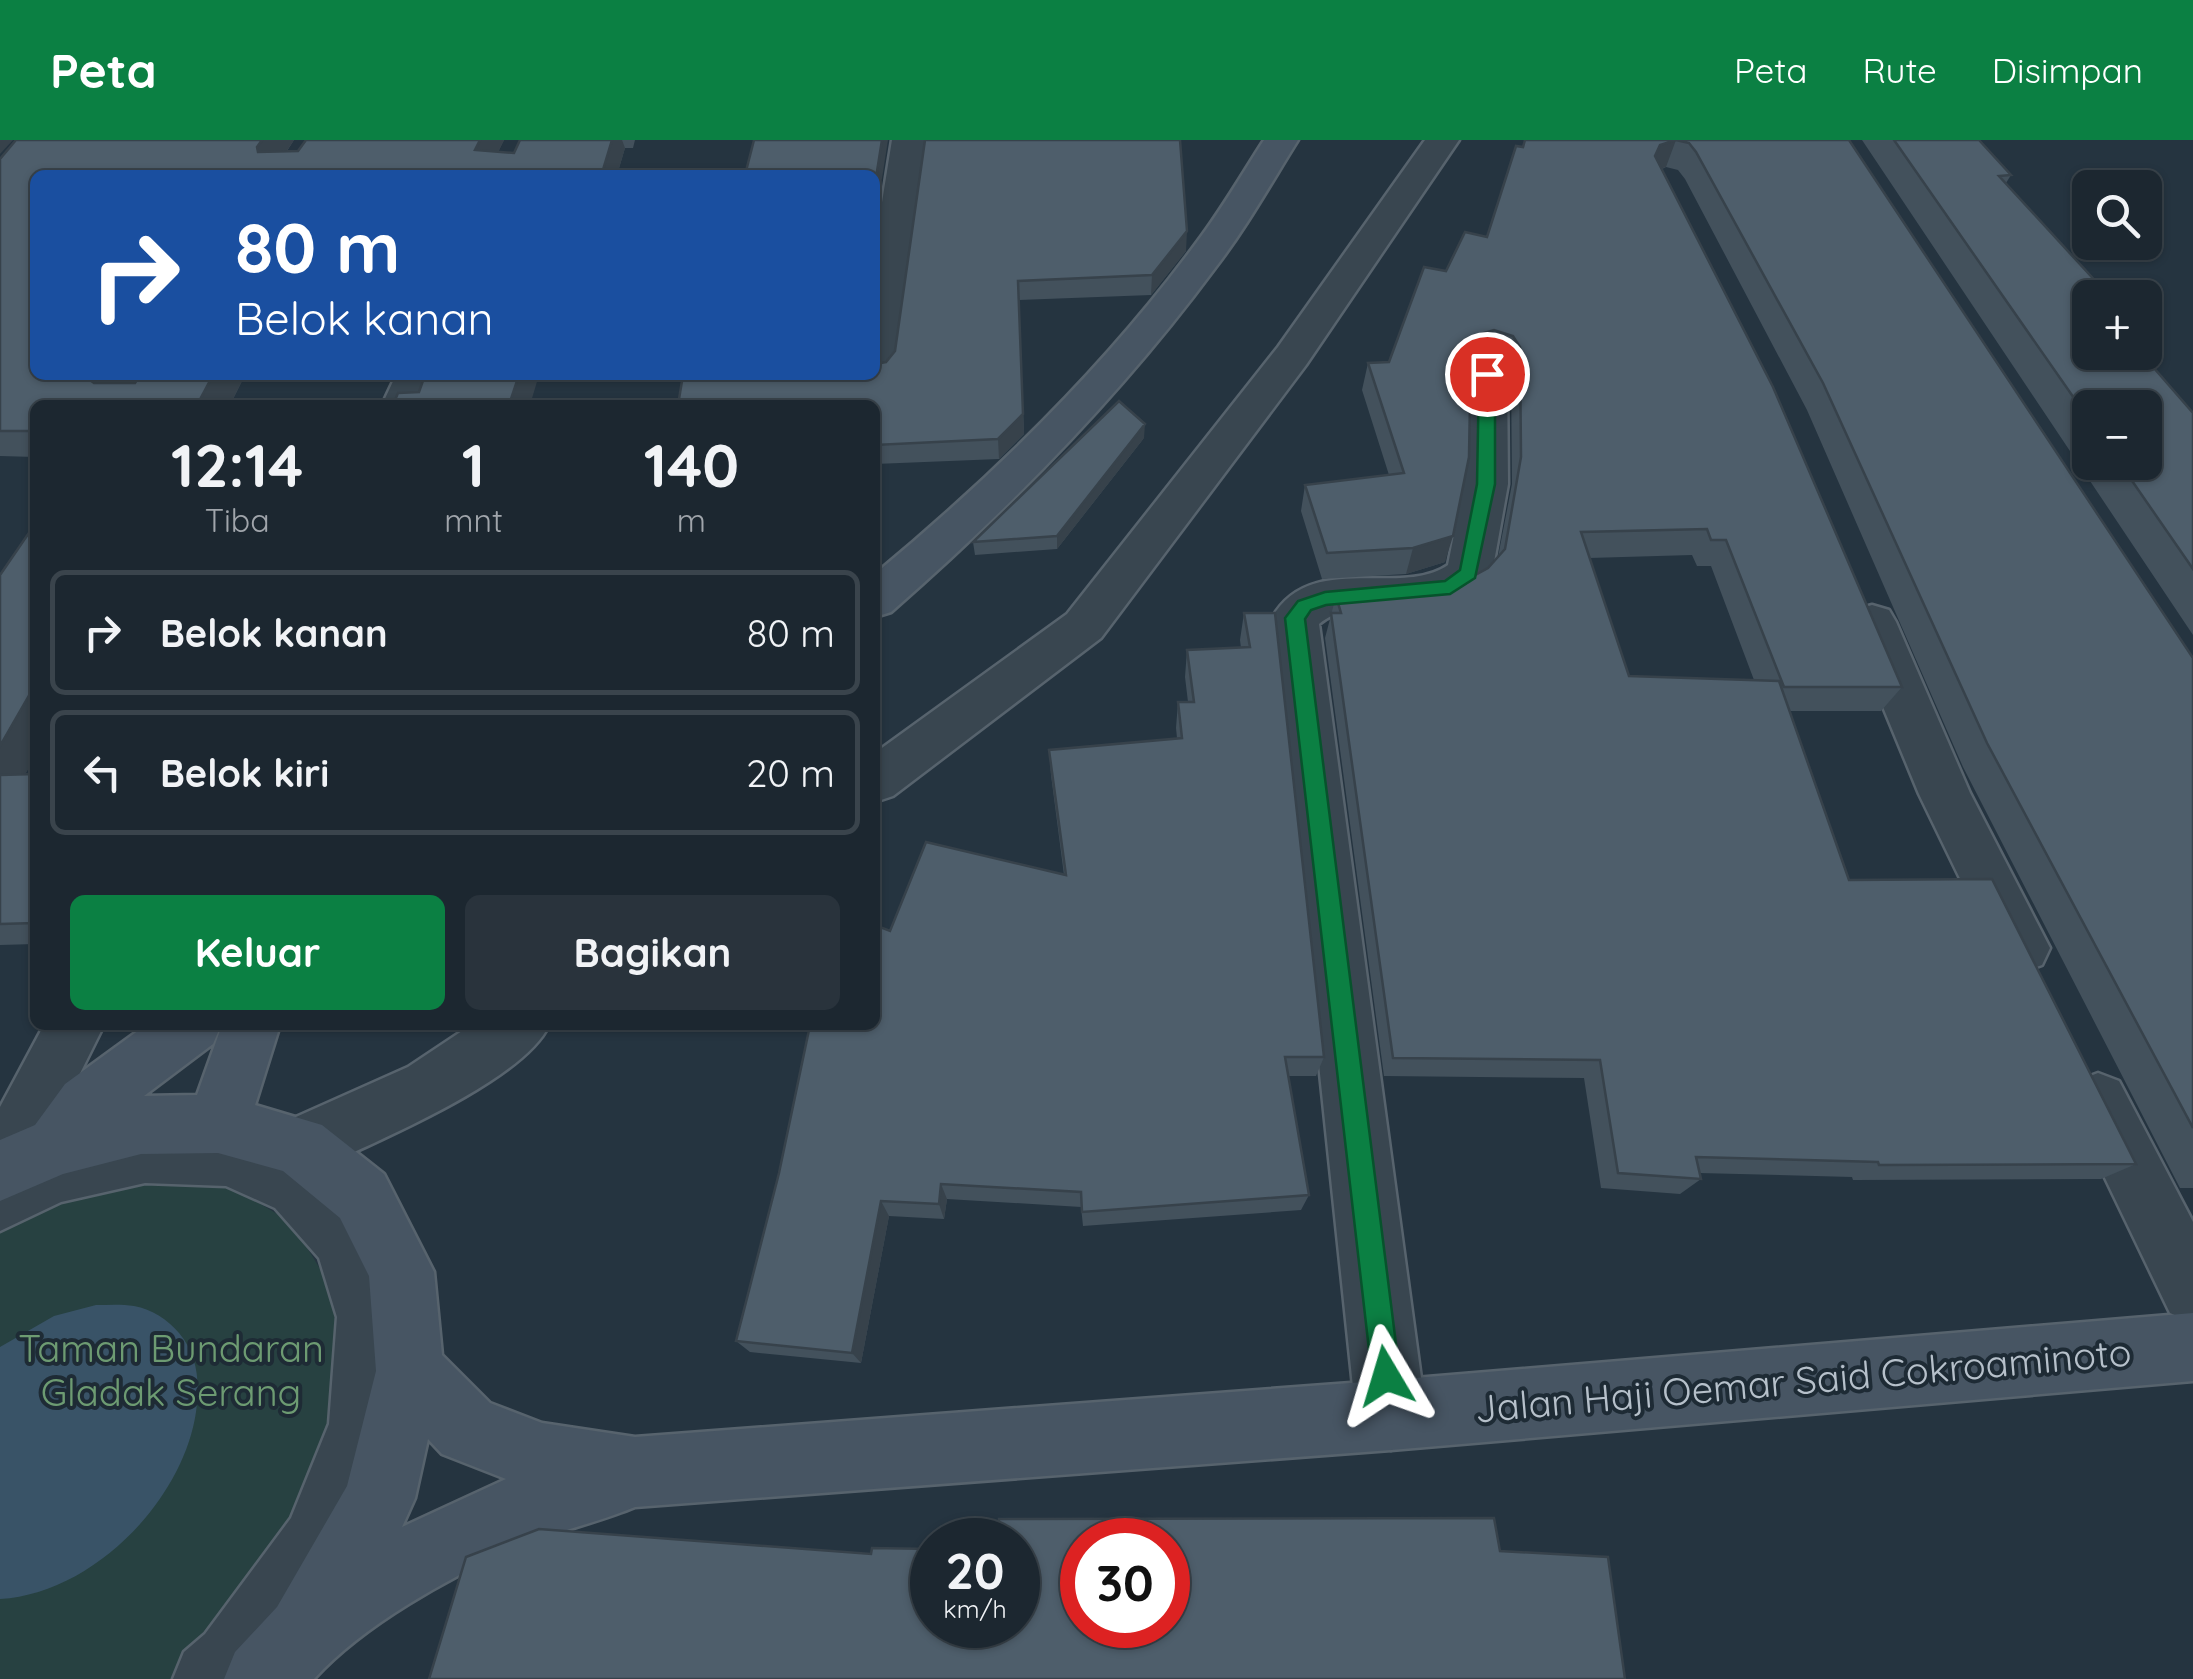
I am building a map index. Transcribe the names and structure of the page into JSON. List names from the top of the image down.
{
  "streets": {
    "main road": ["Jalan Haji Oemar Said Cokroaminoto"]
  },
  "parks": ["Taman Bundaran Gladak Serang"],
  "page": {
    "header": "Peta",
    "nav": ["Peta", "Rute", "Disimpan"],
    "map_buttons": ["+", "−"],
    "turn": ["80 m", "Belok kanan"],
    "eta": [
      "12:14",
      "Tiba",
      "1",
      "mnt",
      "140",
      "m"
    ],
    "list": [
      {
        "name": "Belok kanan",
        "value": "80 m"
      },
      {
        "name": "Belok kiri",
        "value": "20 m"
      }
    ],
    "buttons": ["Keluar", "Bagikan"],
    "speed": "20 km/h",
    "limit": "30"
  }
}
